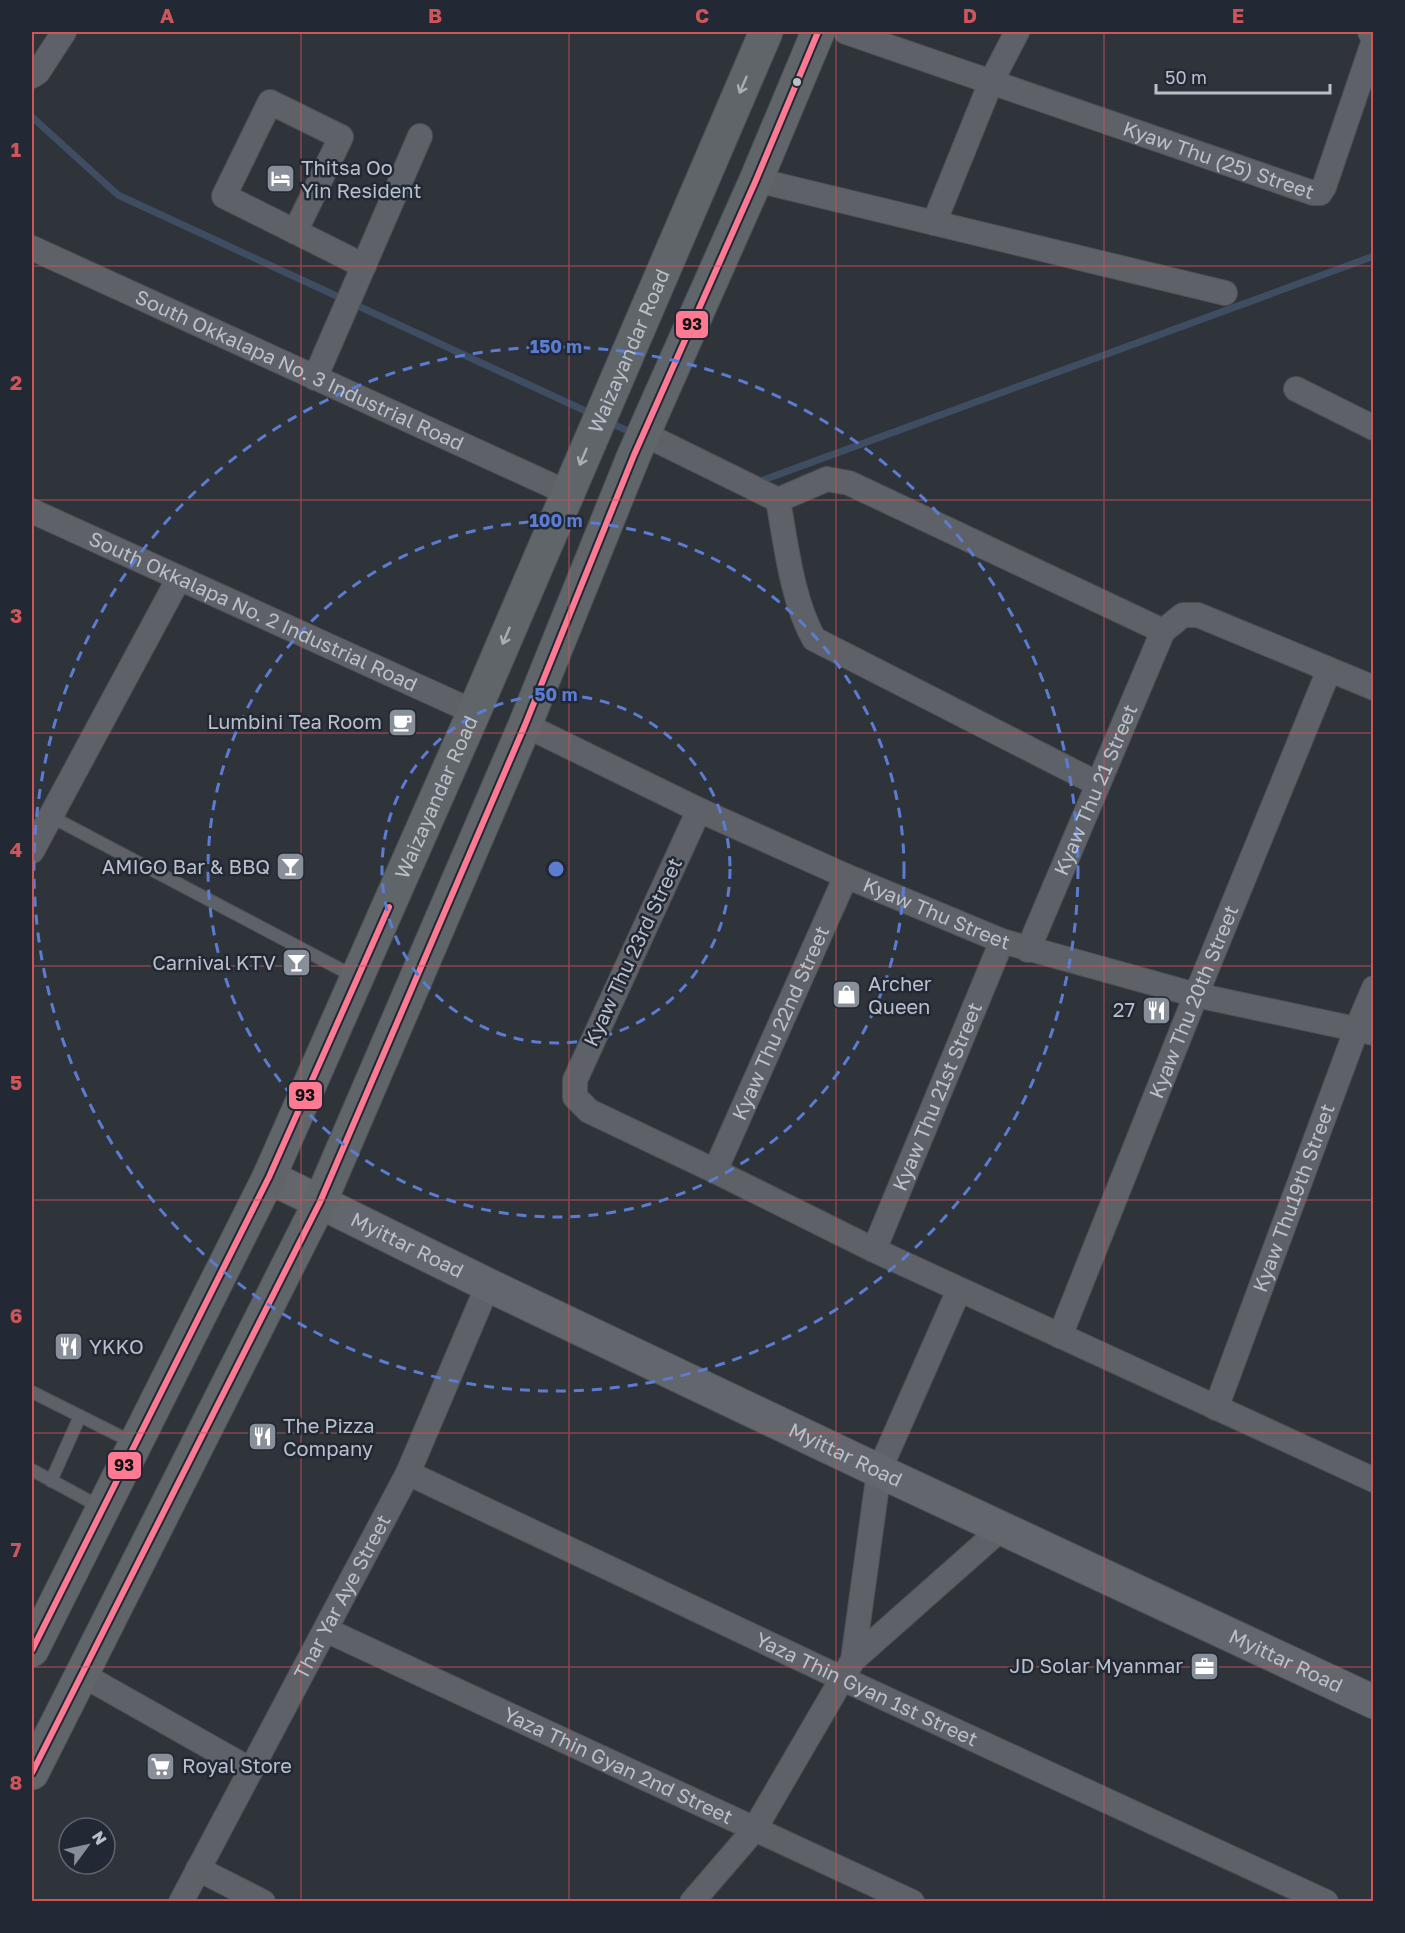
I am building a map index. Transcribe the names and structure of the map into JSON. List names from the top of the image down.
{
  "streets": {
    "main road": ["Waizayandar Road", "Myittar Road"],
    "street": [
      "Kyaw Thu (25) Street",
      "South Okkalapa No. 3 Industrial Road",
      "South Okkalapa No. 2 Industrial Road",
      "Kyaw Thu 21 Street",
      "Kyaw Thu Street",
      "Kyaw Thu 23rd Street",
      "Kyaw Thu 20th Street",
      "Kyaw Thu 22nd Street",
      "Kyaw Thu 21st Street",
      "Kyaw Thu19th Street",
      "Thar Yar Aye Street",
      "Yaza Thin Gyan 1st Street",
      "Yaza Thin Gyan 2nd Street"
    ]
  },
  "crossings": [
    ["Waizayandar Road", "South Okkalapa No. 3 Industrial Road"],
    ["Waizayandar Road", "South Okkalapa No. 2 Industrial Road"],
    ["Waizayandar Road", "Myittar Road"],
    ["Kyaw Thu 21 Street", "Kyaw Thu Street"],
    ["Kyaw Thu Street", "Kyaw Thu 23rd Street"],
    ["Kyaw Thu Street", "Kyaw Thu 20th Street"],
    ["Kyaw Thu Street", "Kyaw Thu 22nd Street"],
    ["Kyaw Thu Street", "Kyaw Thu 21st Street"],
    ["Kyaw Thu Street", "Kyaw Thu19th Street"],
    ["Kyaw Thu 23rd Street", "Kyaw Thu 22nd Street"],
    ["Myittar Road", "Thar Yar Aye Street"],
    ["Thar Yar Aye Street", "Yaza Thin Gyan 1st Street"],
    ["Thar Yar Aye Street", "Yaza Thin Gyan 2nd Street"]
  ],
  "places": {
    "hotel": ["Thitsa Oo Yin Resident"],
    "cafe": ["Lumbini Tea Room"],
    "bar": ["AMIGO Bar & BBQ", "Carnival KTV"],
    "shop": ["Archer Queen"],
    "restaurant": ["27", "YKKO", "The Pizza Company"],
    "office": ["JD Solar Myanmar"],
    "supermarket": ["Royal Store"]
  },
  "lines": ["transit line 93"],
  "scale_bar": "50 m",
  "north": "top right",
  "grid": {
    "columns": [
      "A",
      "B",
      "C",
      "D",
      "E"
    ],
    "rows": [
      "1",
      "2",
      "3",
      "4",
      "5",
      "6",
      "7",
      "8"
    ]
  },
  "rings": ["150 m", "100 m", "50 m"]
}
